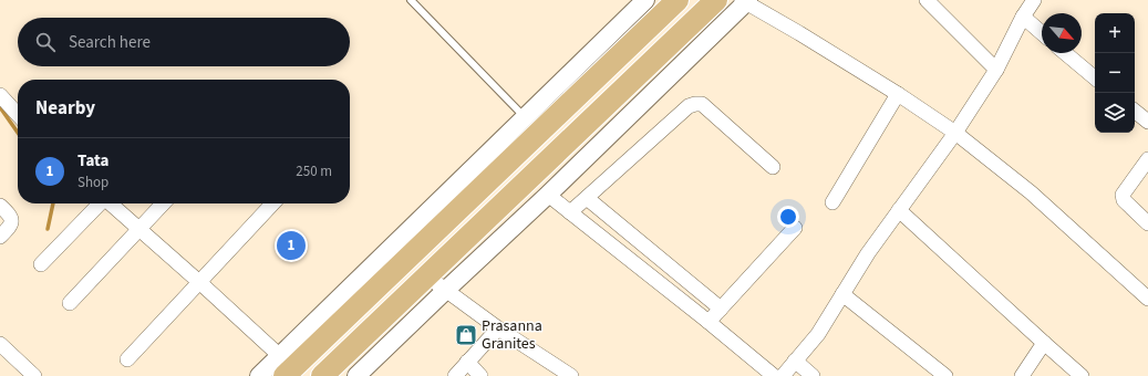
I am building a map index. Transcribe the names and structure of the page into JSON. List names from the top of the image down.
{
  "places": {
    "shop": ["Prasanna Granites"]
  },
  "north": "bottom right",
  "page": {
    "map_buttons": ["+", "−"],
    "search": "Search here",
    "heading": "Nearby",
    "list": [
      {
        "mark": "1",
        "name": "Tata",
        "note": "Shop",
        "value": "250 m"
      }
    ],
    "pins": "1"
  }
}
